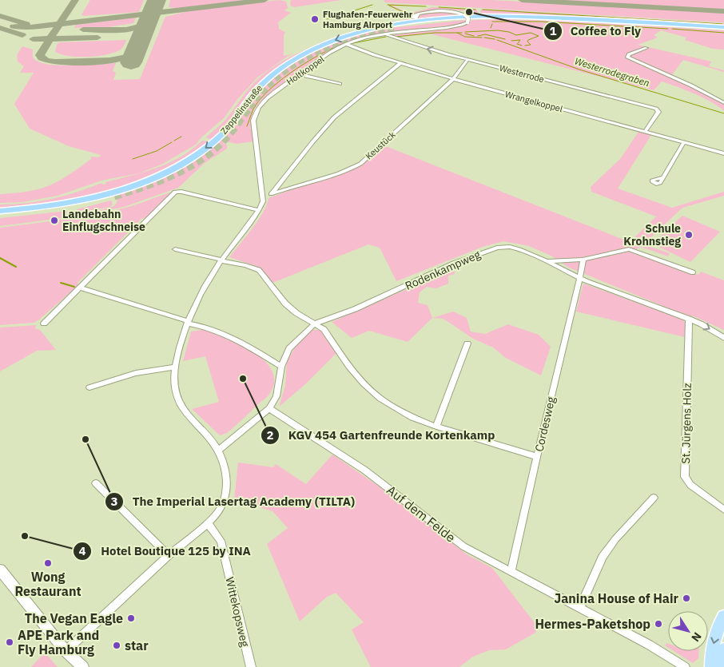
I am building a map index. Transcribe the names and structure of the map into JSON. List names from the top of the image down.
{
  "streets": {
    "highway": ["Zeppelinstraße"],
    "street": [
      "Holtkoppel",
      "Westerrode",
      "Wrangelkoppel",
      "Keustück",
      "Rodenkampweg",
      "St. Jürgens Holz",
      "Cordesweg",
      "Auf dem Felde",
      "Wittekopsweg"
    ]
  },
  "crossings": [
    ["Holtkoppel", "Westerrode"],
    ["Holtkoppel", "Wrangelkoppel"],
    ["Westerrode", "Wrangelkoppel"],
    ["Westerrode", "Keustück"],
    ["Wrangelkoppel", "Keustück"],
    ["Rodenkampweg", "St. Jürgens Holz"],
    ["Rodenkampweg", "Cordesweg"],
    ["Rodenkampweg", "Auf dem Felde"],
    ["Cordesweg", "Auf dem Felde"]
  ],
  "water": ["Westerrodegraben"],
  "places": [
    "Coffee to Fly",
    "Flughafen-Feuerwehr Hamburg Airport",
    "Landebahn Einflugschneise",
    "Schule Krohnstieg",
    "KGV 454 Gartenfreunde Kortenkamp",
    "The Imperial Lasertag Academy (TILTA)",
    "Hotel Boutique 125 by INA",
    "Wong Restaurant",
    "Janina House of Hair",
    "The Vegan Eagle",
    "Hermes-Paketshop",
    "APE Park and Fly Hamburg",
    "star"
  ],
  "north": "bottom right"
}
